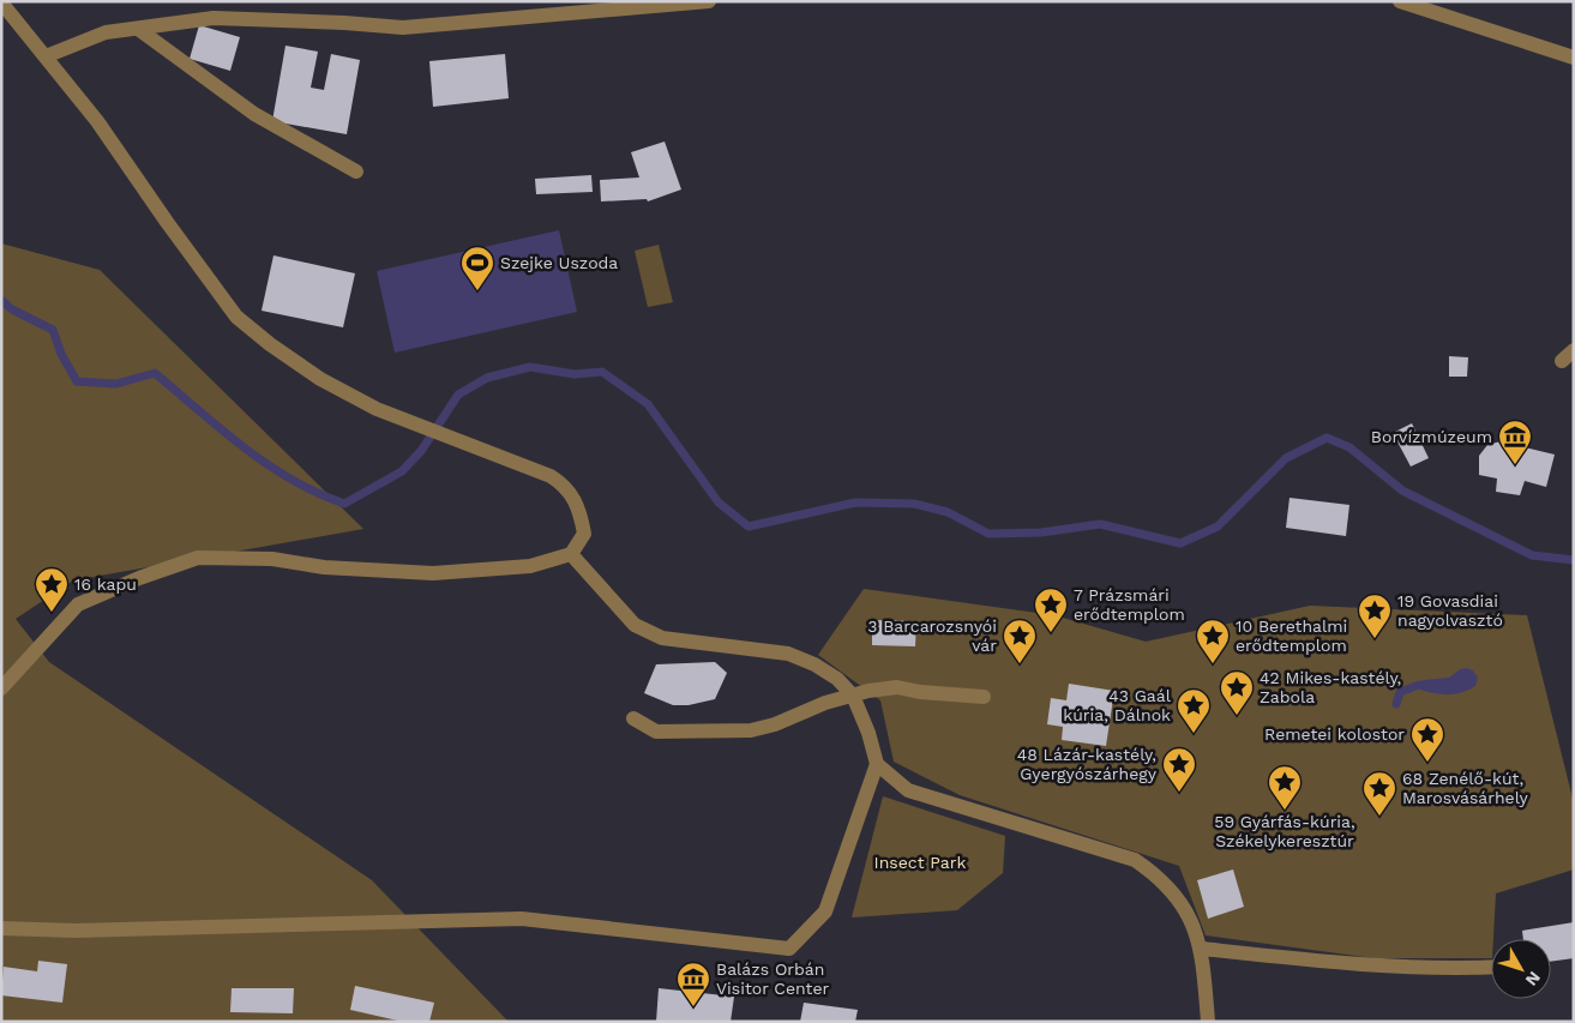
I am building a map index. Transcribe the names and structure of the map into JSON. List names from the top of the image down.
{
  "parks": ["Insect Park"],
  "places": {
    "sports": ["Szejke Uszoda"],
    "museum": ["Borvízmúzeum", "Balázs Orbán Visitor Center"],
    "place": [
      "16 kapu",
      "7 Prázsmári erődtemplom",
      "19 Govasdiai nagyolvasztó",
      "3 Barcarozsnyói vár",
      "10 Berethalmi erődtemplom",
      "42 Mikes-kastély, Zabola",
      "43 Gaál kúria, Dálnok",
      "Remetei kolostor",
      "48 Lázár-kastély, Gyergyószárhegy",
      "59 Gyárfás-kúria, Székelykeresztúr",
      "68 Zenélő-kút, Marosvásárhely"
    ]
  },
  "north": "bottom right"
}
